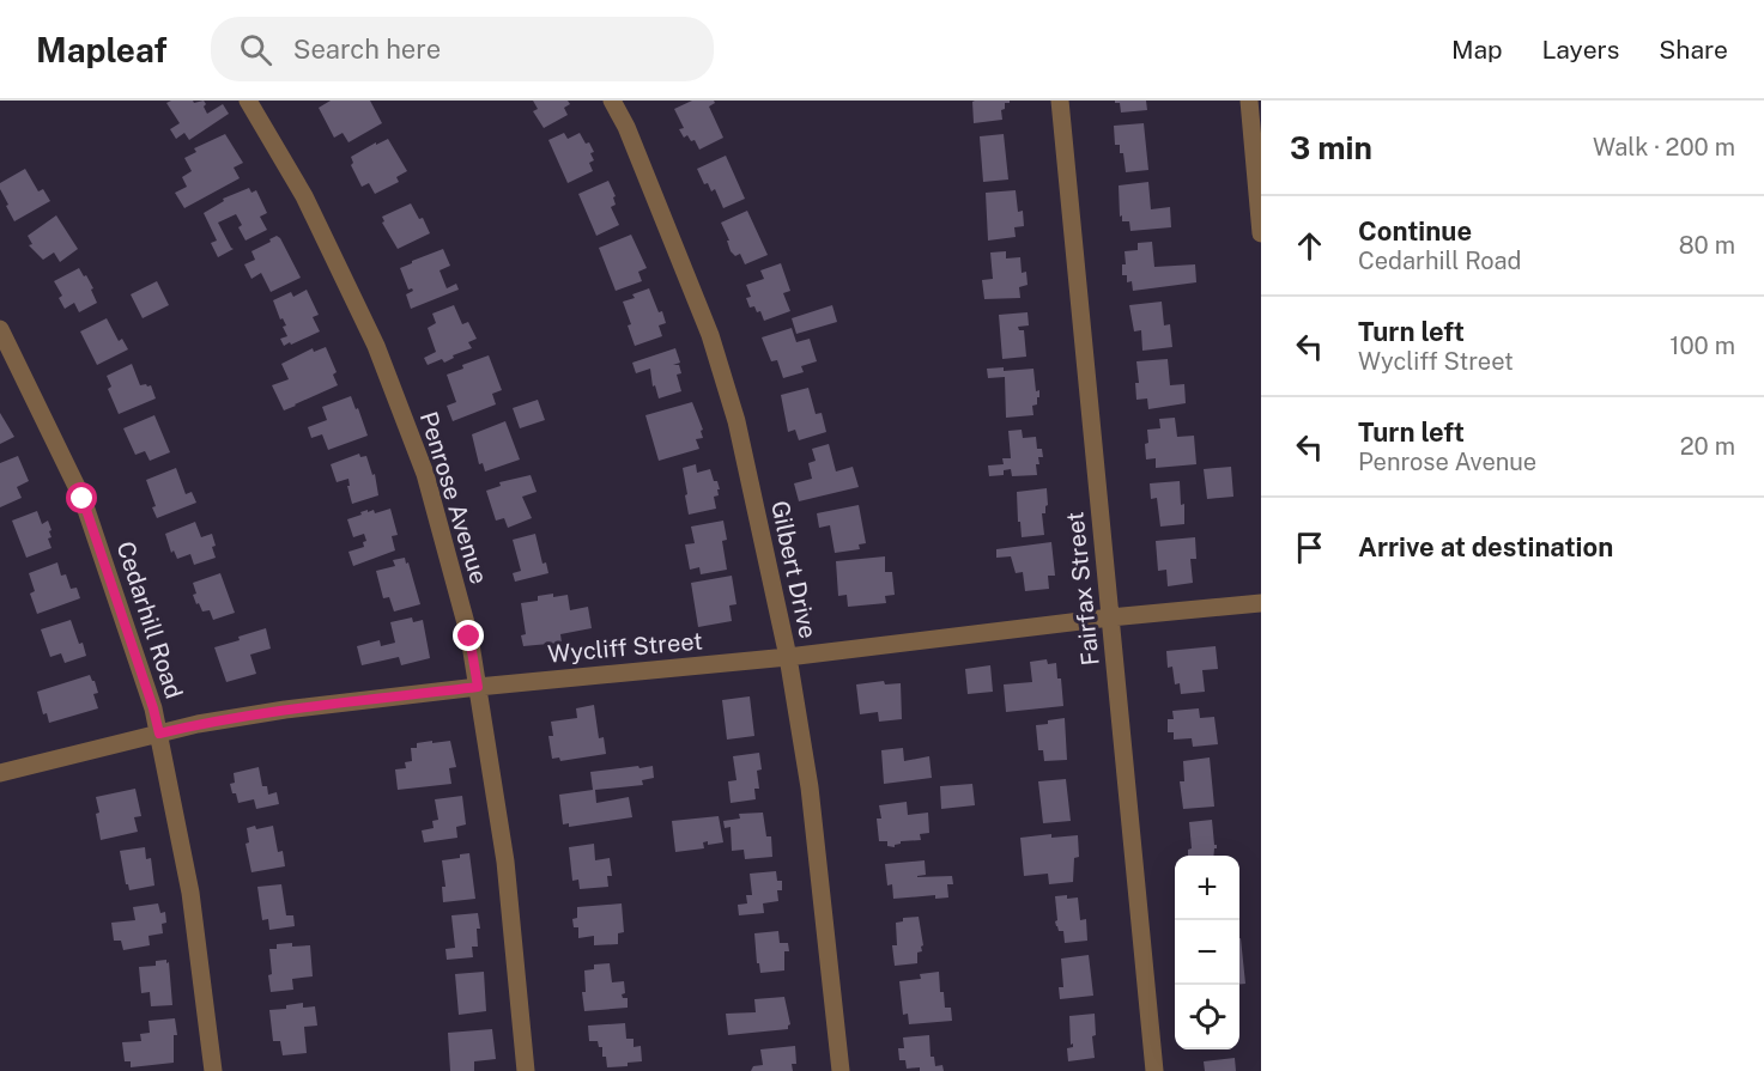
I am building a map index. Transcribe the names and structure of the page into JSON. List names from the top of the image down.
{
  "streets": {
    "street": [
      "Penrose Avenue",
      "Gilbert Drive",
      "Fairfax Street",
      "Cedarhill Road",
      "Wycliff Street"
    ]
  },
  "crossings": [
    ["Penrose Avenue", "Wycliff Street"],
    ["Gilbert Drive", "Wycliff Street"],
    ["Fairfax Street", "Wycliff Street"],
    ["Cedarhill Road", "Wycliff Street"]
  ],
  "page": {
    "header": "Mapleaf",
    "search": "Search here",
    "nav": ["Map", "Layers", "Share"],
    "heading": ["3 min", "Walk · 200 m"],
    "list": [
      ["Continue", "Cedarhill Road", "80 m"],
      ["Turn left", "Wycliff Street", "100 m"],
      ["Turn left", "Penrose Avenue", "20 m"],
      "Arrive at destination"
    ],
    "map_buttons": ["+", "−"]
  }
}
